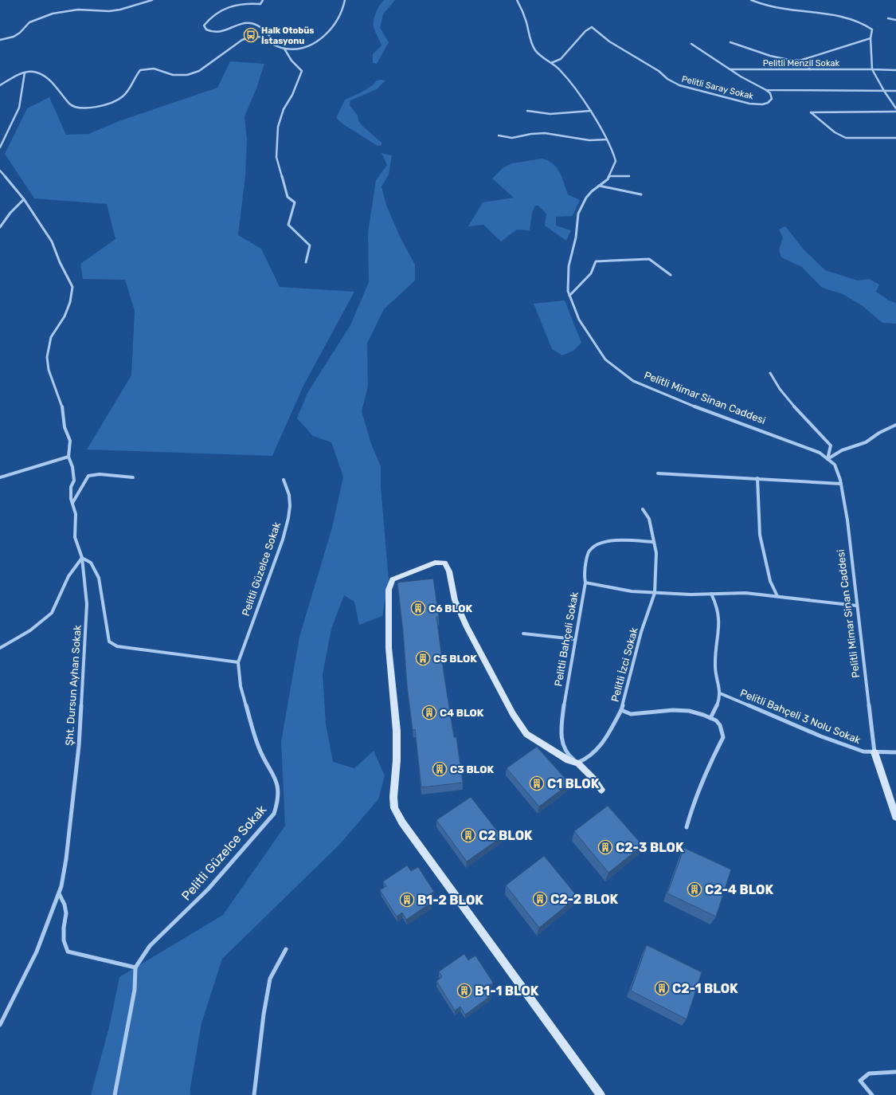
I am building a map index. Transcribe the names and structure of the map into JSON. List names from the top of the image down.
{
  "streets": {
    "street": [
      "Pelitli Menzil Sokak",
      "Pelitli Saray Sokak",
      "Pelitli Mimar Sinan Caddesi",
      "Pelitli Güzelce Sokak",
      "Pelitli Bahçeli Sokak",
      "Pelitli İzci Sokak",
      "Şht. Dursun Ayhan Sokak",
      "Pelitli Bahçeli 3 Nolu Sokak"
    ]
  },
  "crossings": [
    ["Pelitli Saray Sokak", "Pelitli Mimar Sinan Caddesi"],
    ["Pelitli Mimar Sinan Caddesi", "Pelitli Bahçeli Sokak"],
    ["Pelitli Mimar Sinan Caddesi", "Pelitli Bahçeli 3 Nolu Sokak"],
    ["Pelitli Bahçeli Sokak", "Pelitli İzci Sokak"]
  ],
  "places": {
    "bus stop": ["Halk Otobüs İstasyonu"],
    "building": [
      "C6 BLOK",
      "C5 BLOK",
      "C4 BLOK",
      "C3 BLOK",
      "C1 BLOK",
      "C2 BLOK",
      "C2-3 BLOK",
      "C2-4 BLOK",
      "C2-2 BLOK",
      "B1-2 BLOK",
      "C2-1 BLOK",
      "B1-1 BLOK"
    ]
  }
}
